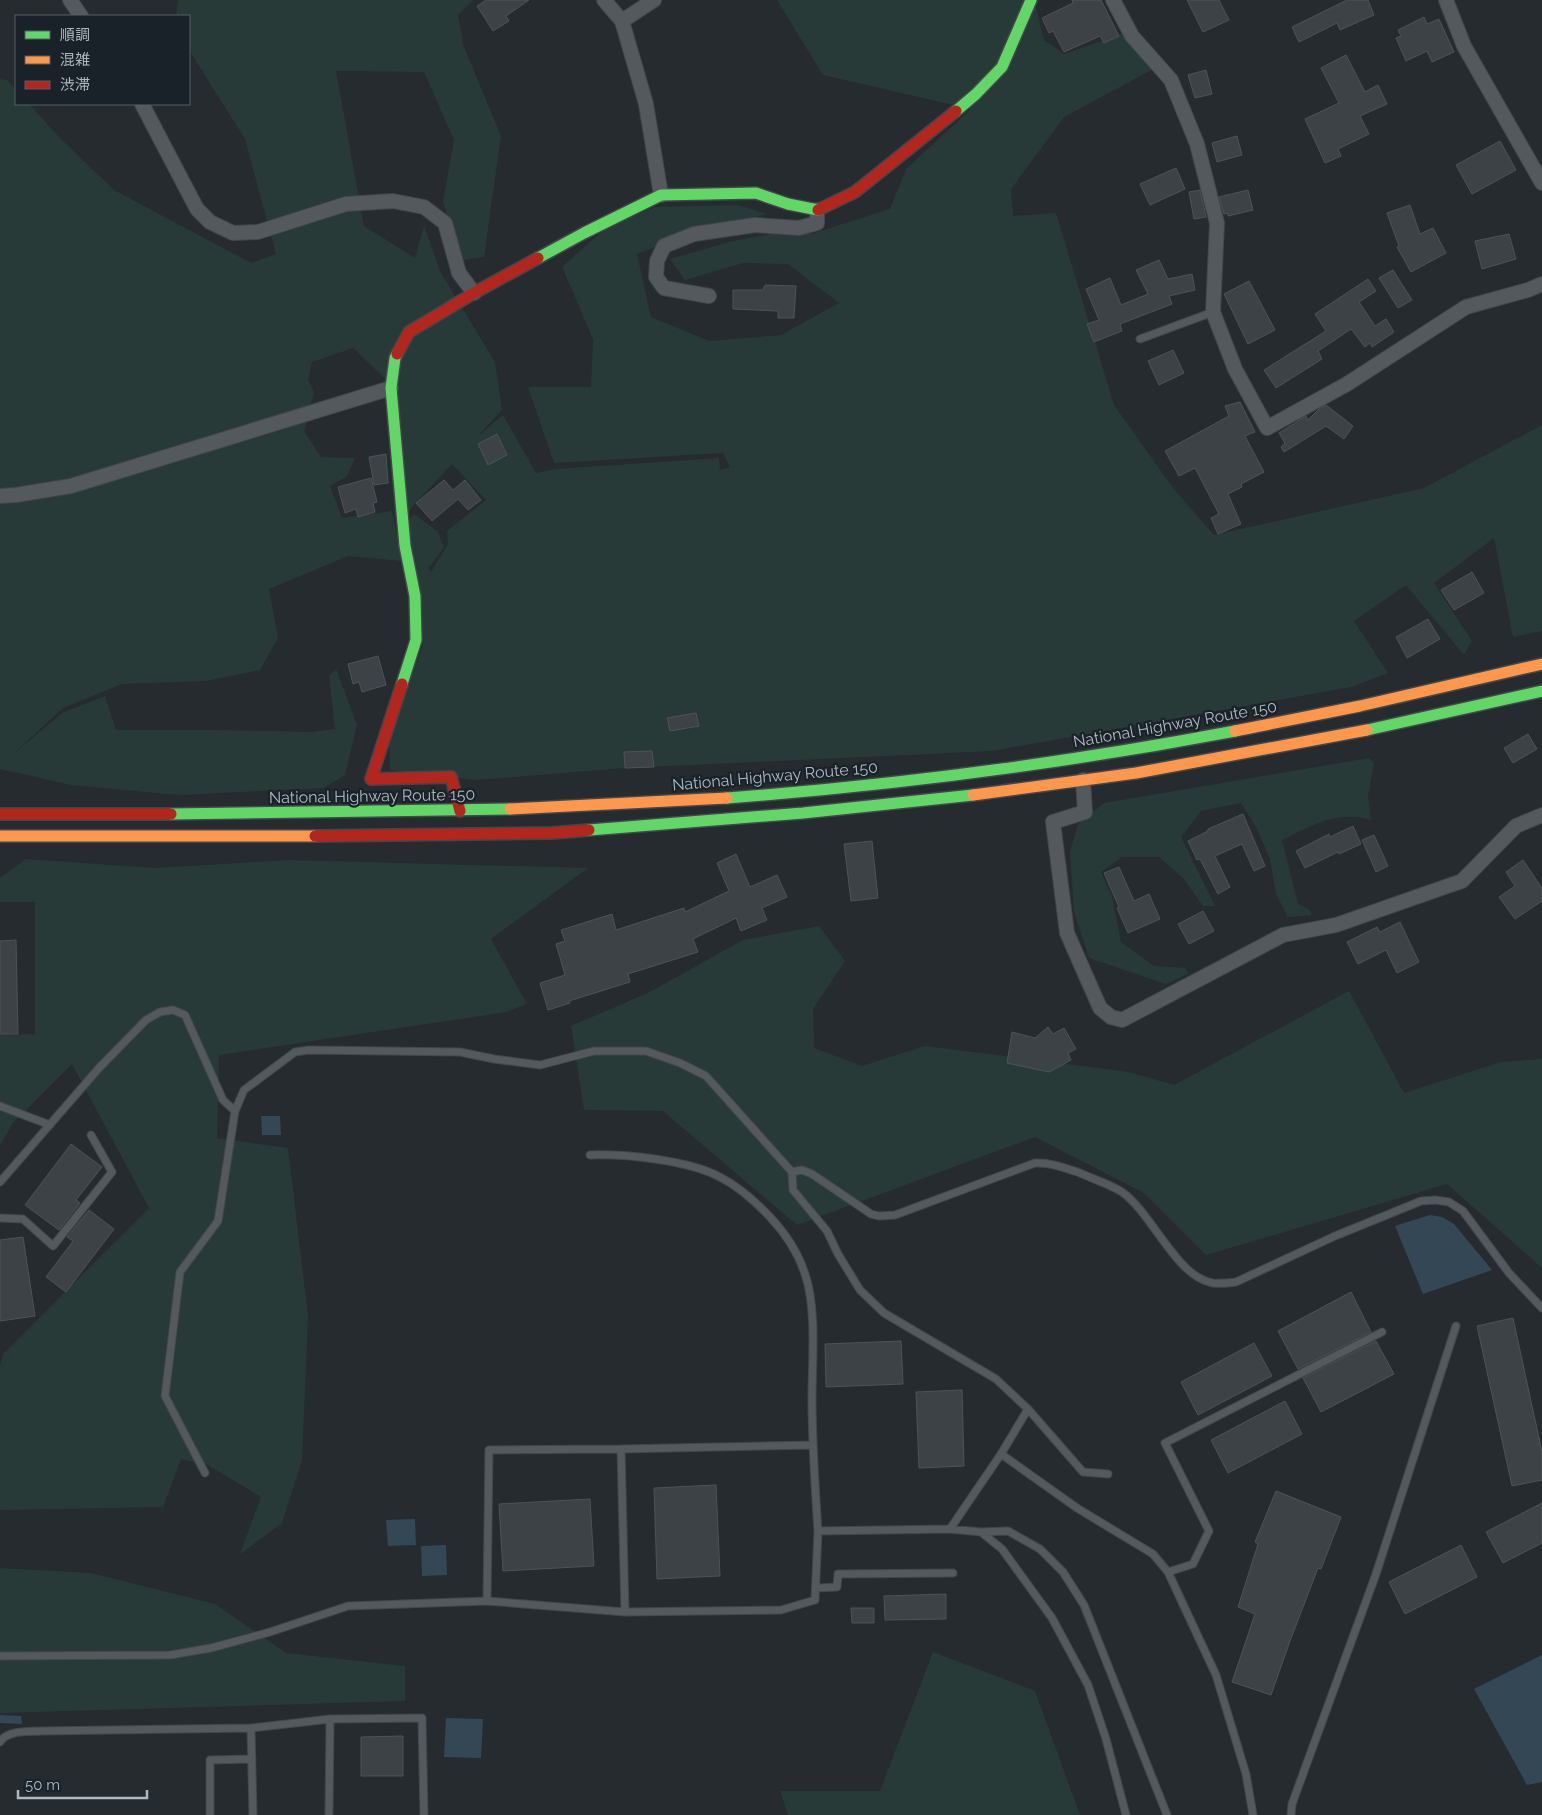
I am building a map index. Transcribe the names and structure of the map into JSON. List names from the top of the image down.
{
  "streets": {
    "main road": ["National Highway Route 150"]
  },
  "legend": ["順調", "混雑", "渋滞"],
  "scale_bar": "50 m"
}
